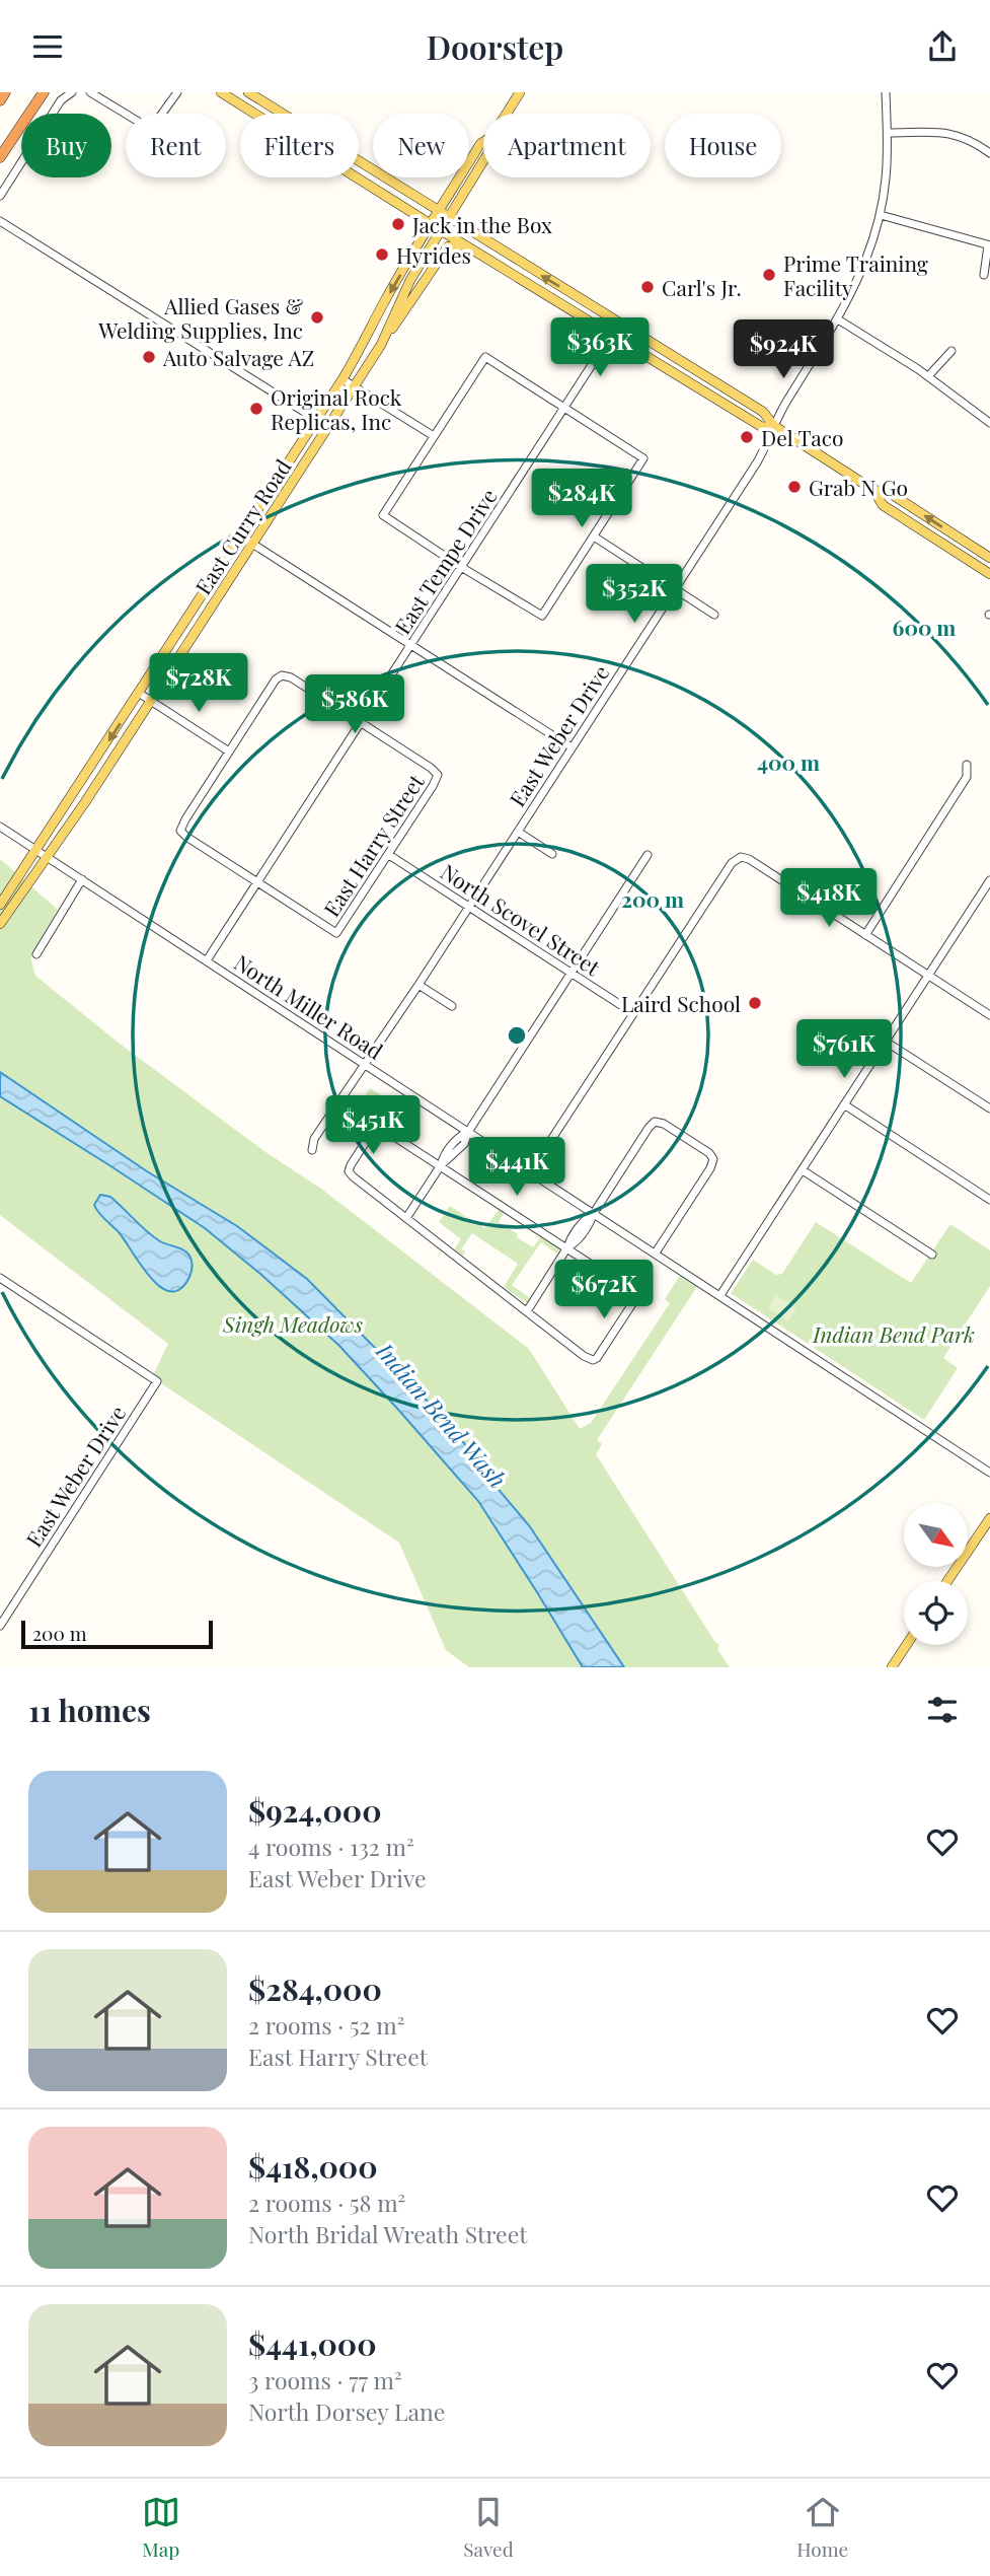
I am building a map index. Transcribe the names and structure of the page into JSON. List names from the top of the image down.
{
  "streets": {
    "main road": ["East Curry Road"],
    "street": [
      "East Tempe Drive",
      "East Weber Drive",
      "East Harry Street",
      "North Scovel Street",
      "North Miller Road"
    ]
  },
  "crossings": [
    ["East Curry Road", "North Miller Road"],
    ["East Tempe Drive", "East Harry Street"],
    ["East Tempe Drive", "North Miller Road"],
    ["East Weber Drive", "North Scovel Street"],
    ["East Weber Drive", "North Miller Road"],
    ["East Harry Street", "North Scovel Street"]
  ],
  "water": ["Indian Bend Wash"],
  "parks": ["Singh Meadows", "Indian Bend Park"],
  "places": [
    "Jack in the Box",
    "Hyrides",
    "Prime Training Facility",
    "Carl's Jr.",
    "Allied Gases & Welding Supplies, Inc",
    "Auto Salvage AZ",
    "Original Rock Replicas, Inc",
    "Del Taco",
    "Grab N Go",
    "Laird School"
  ],
  "scale_bar": "200 m",
  "north": "bottom right",
  "page": {
    "header": "Doorstep",
    "chip": [
      "Buy",
      "Rent",
      "Filters",
      "New",
      "Apartment",
      "House"
    ],
    "price": [
      "$363K",
      "$924K",
      "$284K",
      "$352K",
      "$728K",
      "$586K",
      "$418K",
      "$761K",
      "$451K",
      "$441K",
      "$672K"
    ],
    "scale": "200 m",
    "heading": "11 homes",
    "list": [
      {
        "name": "$924,000",
        "note": "4 rooms · 132 m² · East Weber Drive"
      },
      {
        "name": "$284,000",
        "note": "2 rooms · 52 m² · East Harry Street"
      },
      {
        "name": "$418,000",
        "note": "2 rooms · 58 m² · North Bridal Wreath Street"
      },
      {
        "name": "$441,000",
        "note": "3 rooms · 77 m² · North Dorsey Lane"
      }
    ],
    "tabs": ["Map", "Saved", "Home"]
  },
  "rings": ["600 m", "400 m", "200 m"]
}
